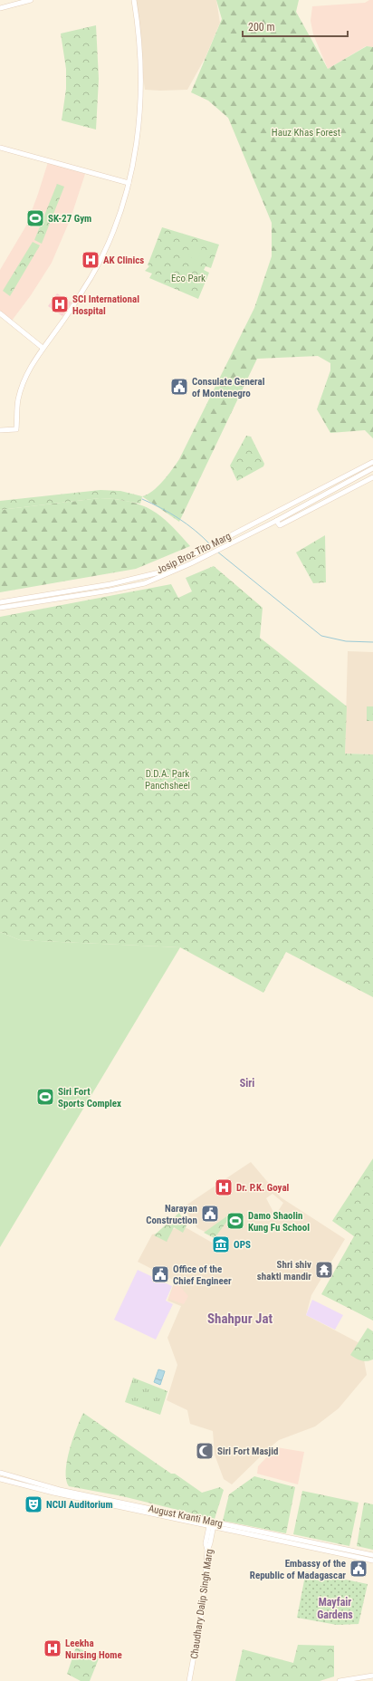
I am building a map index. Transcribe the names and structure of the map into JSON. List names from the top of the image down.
{
  "streets": {
    "main road": ["Josip Broz Tito Marg", "August Kranti Marg", "Chaudhary Dalip Singh Marg"]
  },
  "crossings": [
    ["August Kranti Marg", "Chaudhary Dalip Singh Marg"]
  ],
  "districts": ["Siri", "Shahpur Jat", "Mayfair Gardens"],
  "parks": ["Hauz Khas Forest", "Eco Park", "D.D.A. Park Panchsheel"],
  "places": {
    "sports": ["SK-27 Gym", "Siri Fort Sports Complex", "Damo Shaolin Kung Fu School"],
    "hospital": [
      "AK Clinics",
      "SCI International Hospital",
      "Dr. P.K. Goyal",
      "Leekha Nursing Home"
    ],
    "public building": [
      "Consulate General of Montenegro",
      "Narayan Construction",
      "Office of the Chief Engineer",
      "Embassy of the Republic of Madagascar"
    ],
    "museum": ["OPS"],
    "temple": ["Shri shiv shakti mandir"],
    "mosque": ["Siri Fort Masjid"],
    "theatre": ["NCUI Auditorium"]
  },
  "scale_bar": "200 m"
}
